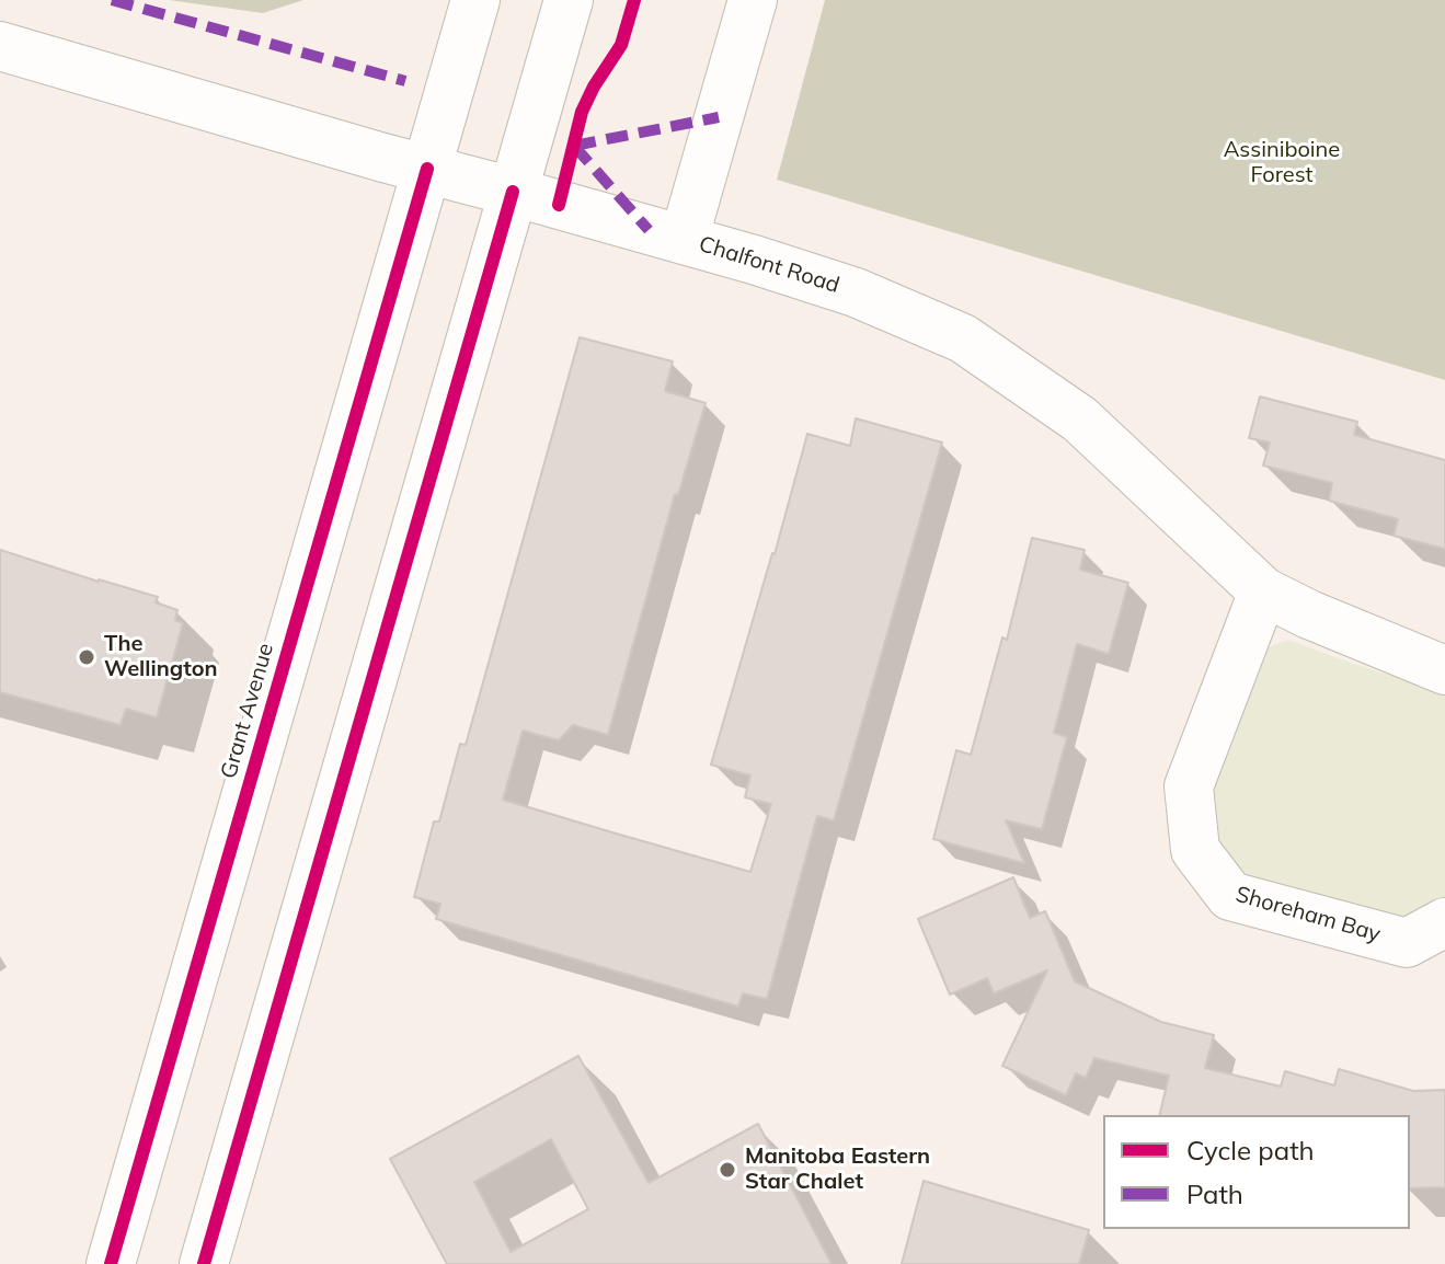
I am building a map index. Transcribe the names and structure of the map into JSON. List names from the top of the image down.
{
  "streets": {
    "main road": ["Chalfont Road", "Grant Avenue", "Shoreham Bay"]
  },
  "crossings": [
    ["Chalfont Road", "Grant Avenue"],
    ["Chalfont Road", "Shoreham Bay"]
  ],
  "parks": ["Assiniboine Forest"],
  "places": ["The Wellington", "Manitoba Eastern Star Chalet"],
  "legend": ["Cycle path", "Path"]
}
